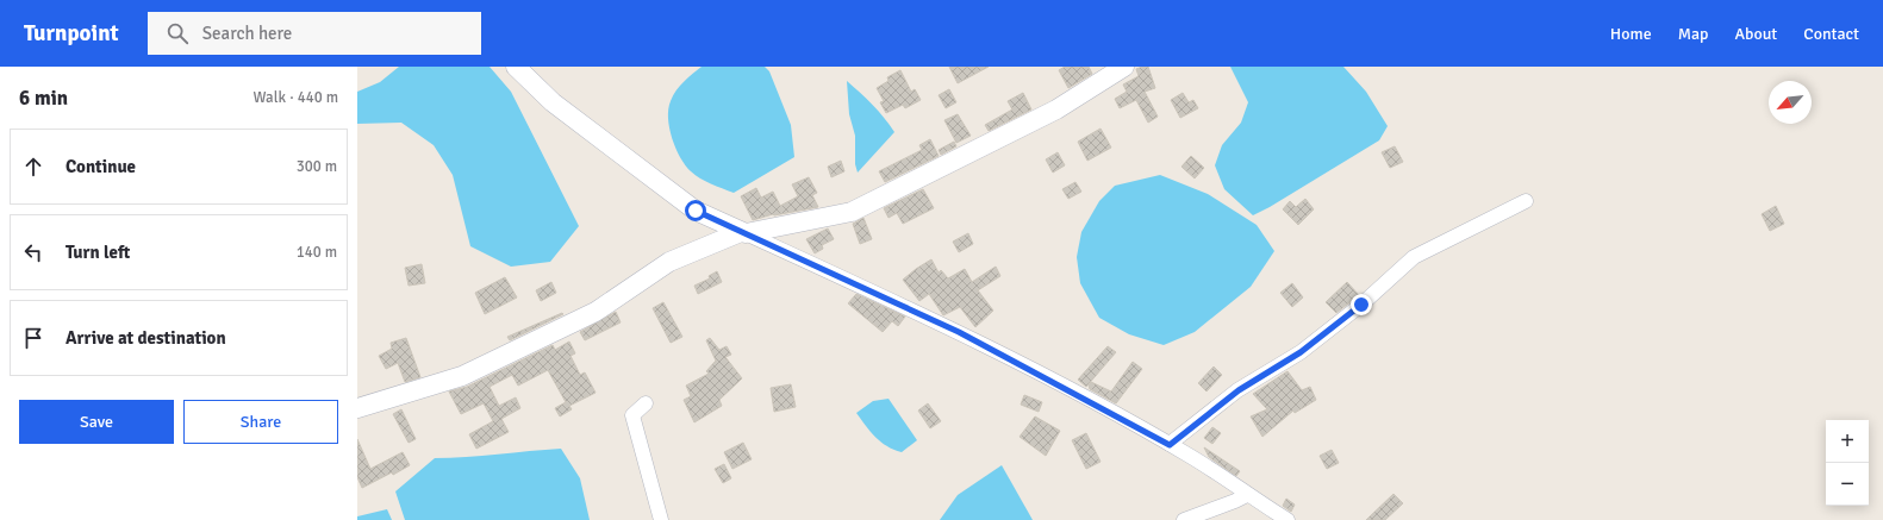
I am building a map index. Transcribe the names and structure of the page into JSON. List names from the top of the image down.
{
  "north": "bottom left",
  "page": {
    "header": "Turnpoint",
    "search": "Search here",
    "nav": [
      "Home",
      "Map",
      "About",
      "Contact"
    ],
    "heading": ["6 min", "Walk · 440 m"],
    "list": [
      ["Continue", "300 m"],
      ["Turn left", "140 m"],
      "Arrive at destination"
    ],
    "buttons": ["Save", "Share"],
    "map_buttons": ["+", "−"]
  }
}
